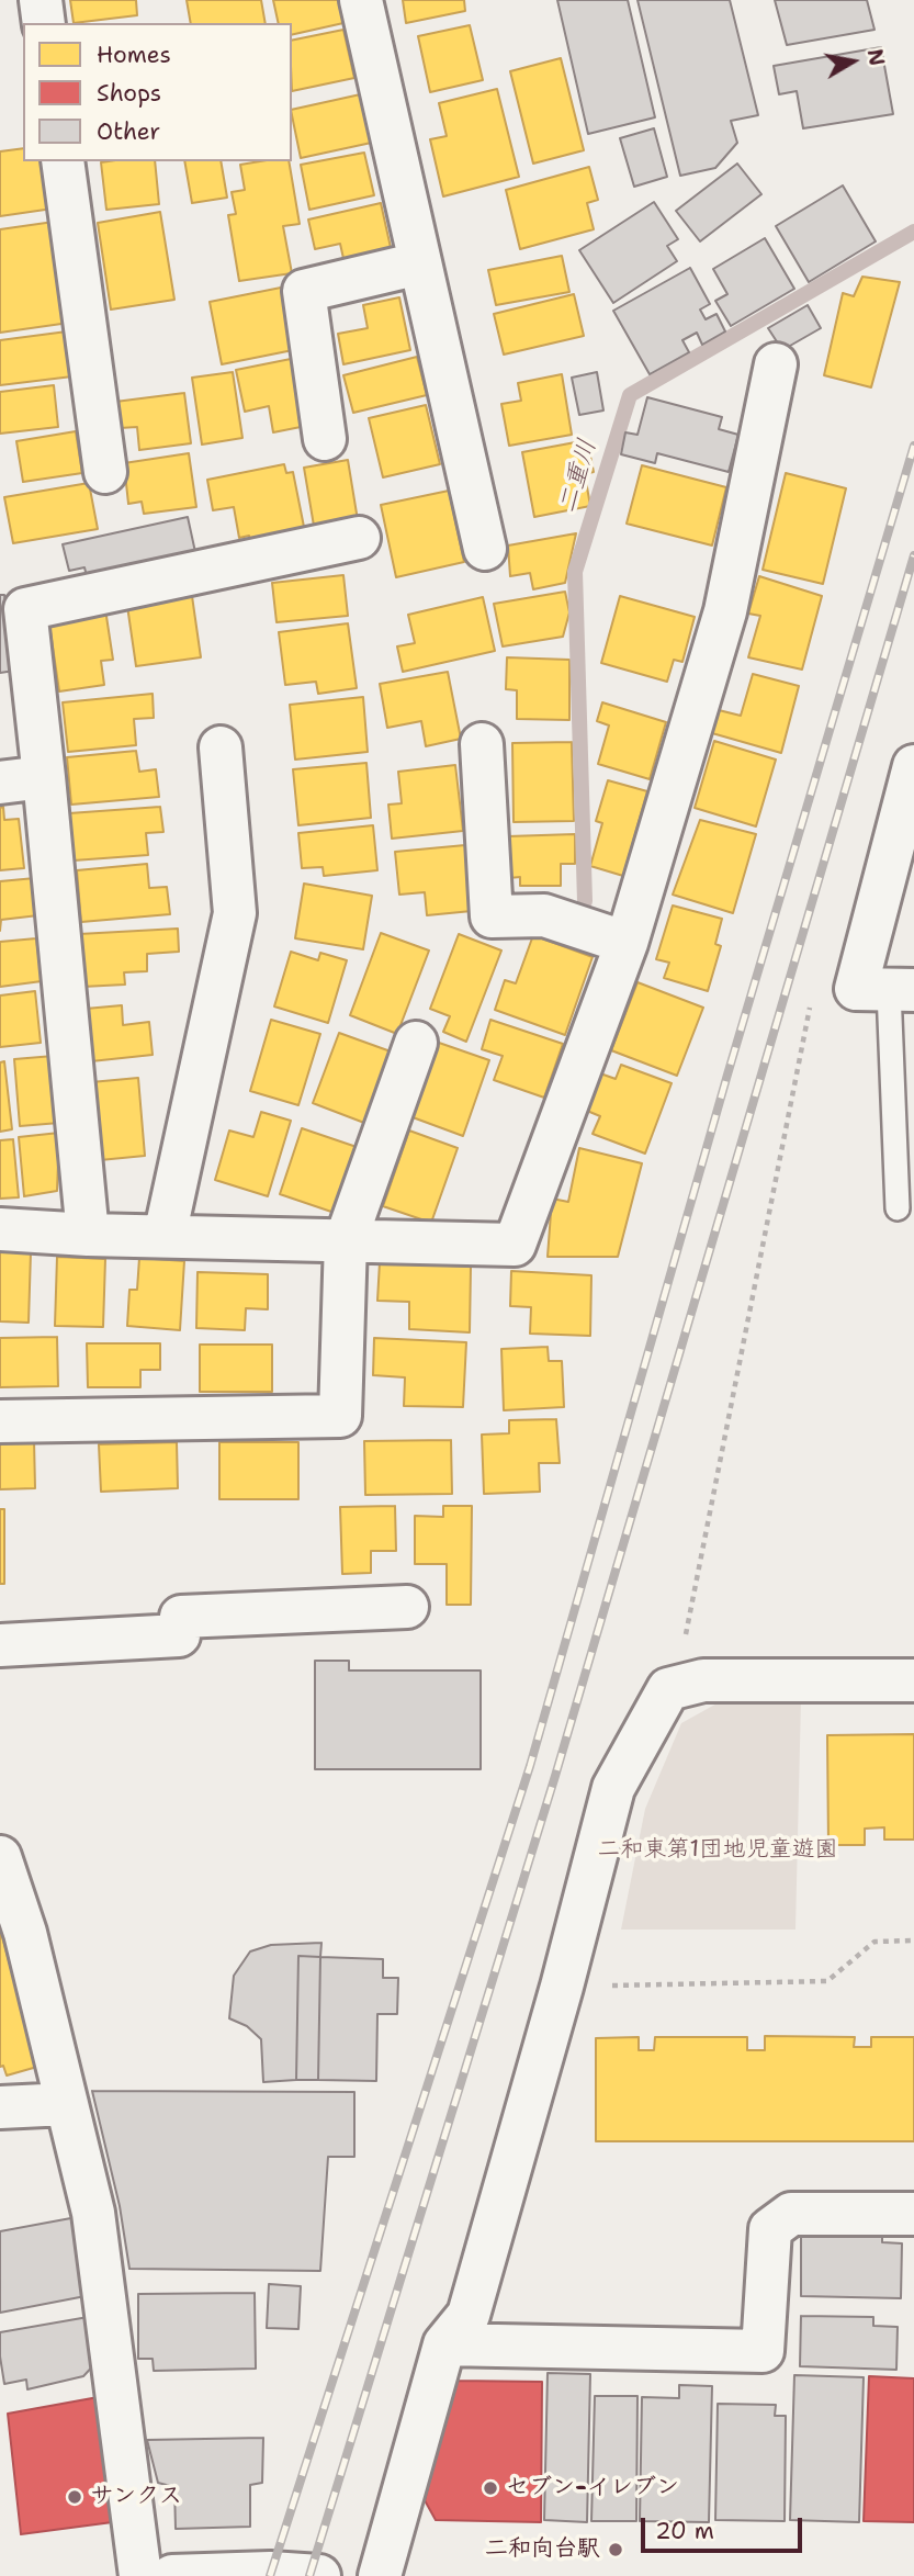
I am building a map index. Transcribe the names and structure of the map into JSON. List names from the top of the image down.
{
  "water": ["二重川"],
  "parks": ["二和東第1団地児童遊園"],
  "places": ["セブン-イレブン", "サンクス", "二和向台駅"],
  "legend": ["Homes", "Shops", "Other"],
  "scale_bar": "20 m",
  "north": "right"
}
